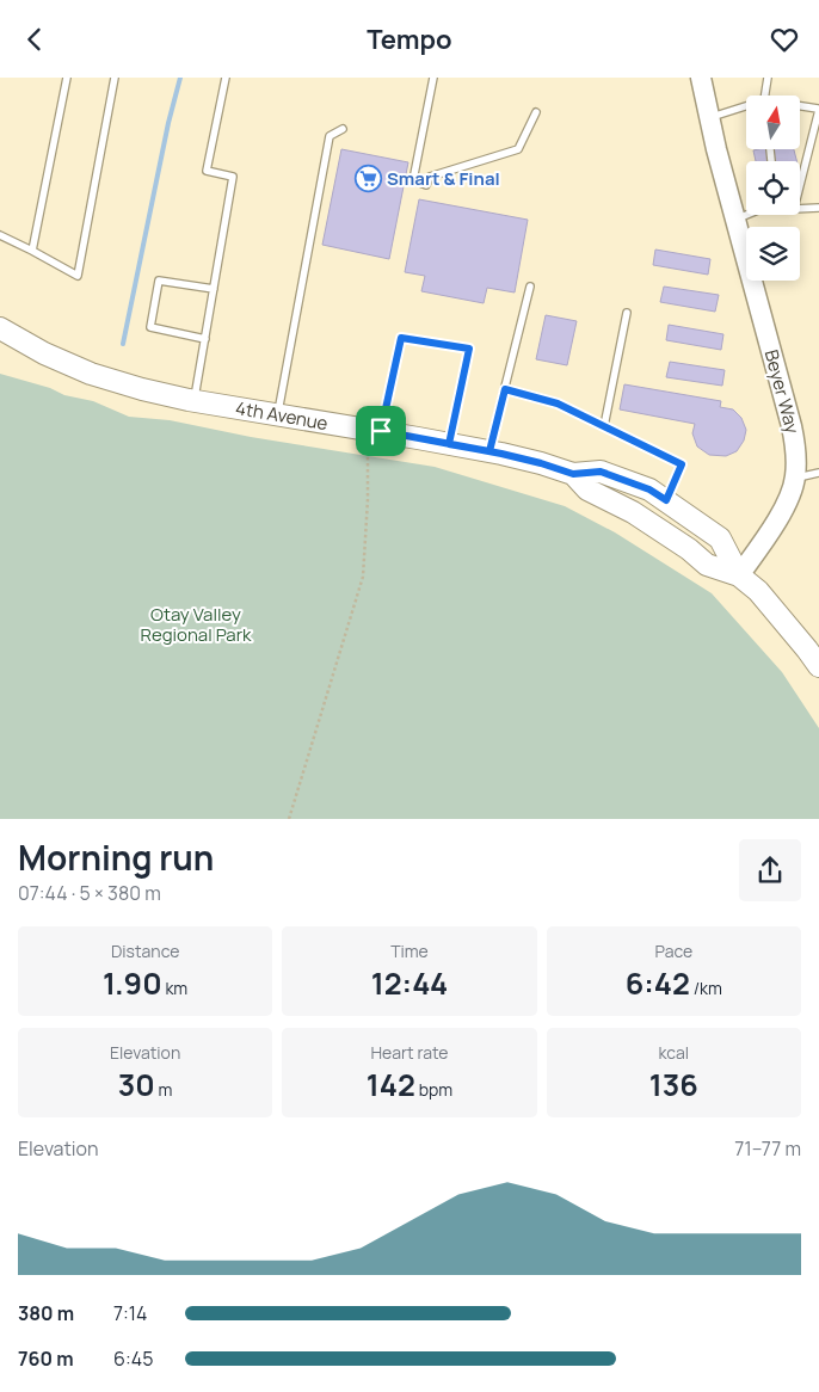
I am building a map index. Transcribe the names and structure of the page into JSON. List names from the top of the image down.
{
  "streets": {
    "main road": ["Beyer Way", "4th Avenue"]
  },
  "crossings": [
    ["Beyer Way", "4th Avenue"]
  ],
  "parks": ["Otay Valley Regional Park"],
  "places": {
    "supermarket": ["Smart & Final"]
  },
  "north": "top",
  "page": {
    "header": "Tempo",
    "heading": ["Morning run", "07:44 · 5 × 380 m"],
    "stats": [
      ["Distance", "1.90 km"],
      ["Time", "12:44"],
      ["Pace", "6:42 /km"],
      ["Elevation", "30 m"],
      ["Heart rate", "142 bpm"],
      ["kcal", "136"]
    ],
    "chart": ["Elevation", "71–77 m"],
    "list": [
      {
        "name": "380 m",
        "note": "7:14"
      },
      {
        "name": "760 m",
        "note": "6:45"
      }
    ]
  }
}
